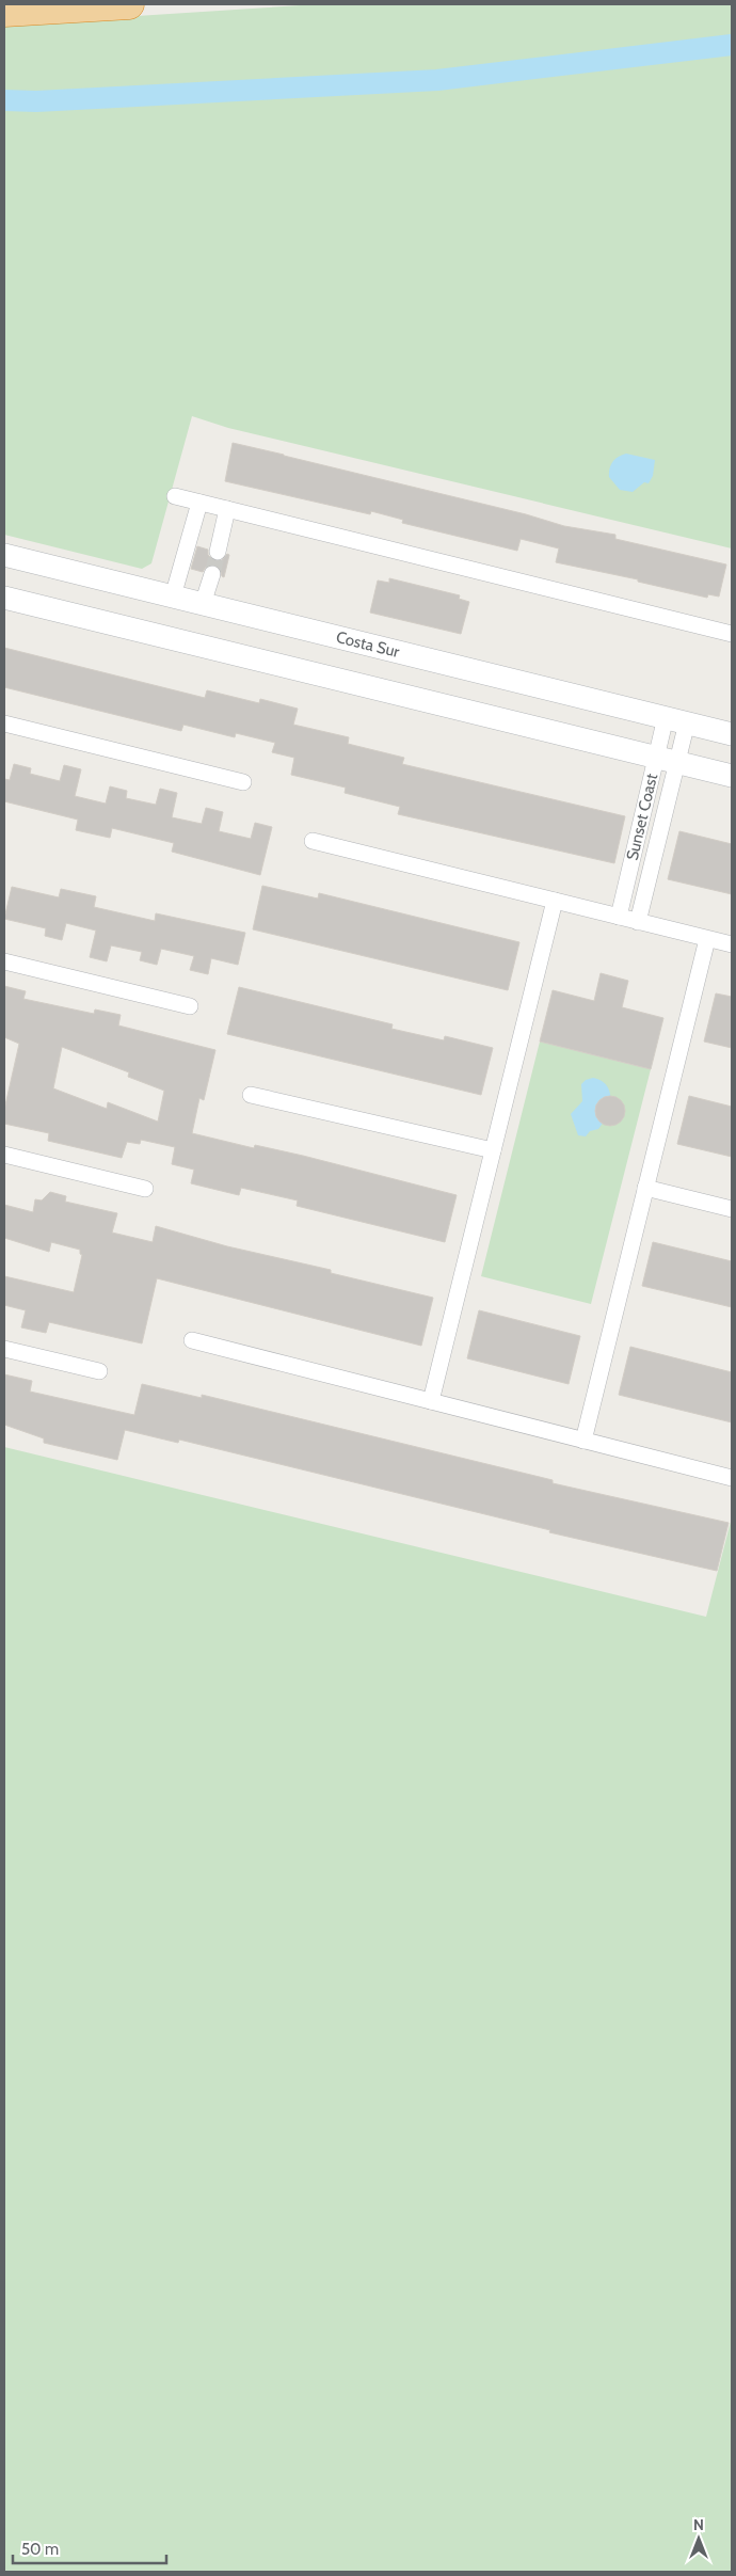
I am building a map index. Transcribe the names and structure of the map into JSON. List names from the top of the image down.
{
  "streets": {
    "street": ["Costa Sur", "Sunset Coast"]
  },
  "crossings": [
    ["Costa Sur", "Sunset Coast"]
  ],
  "scale_bar": "50 m",
  "north": "top"
}
